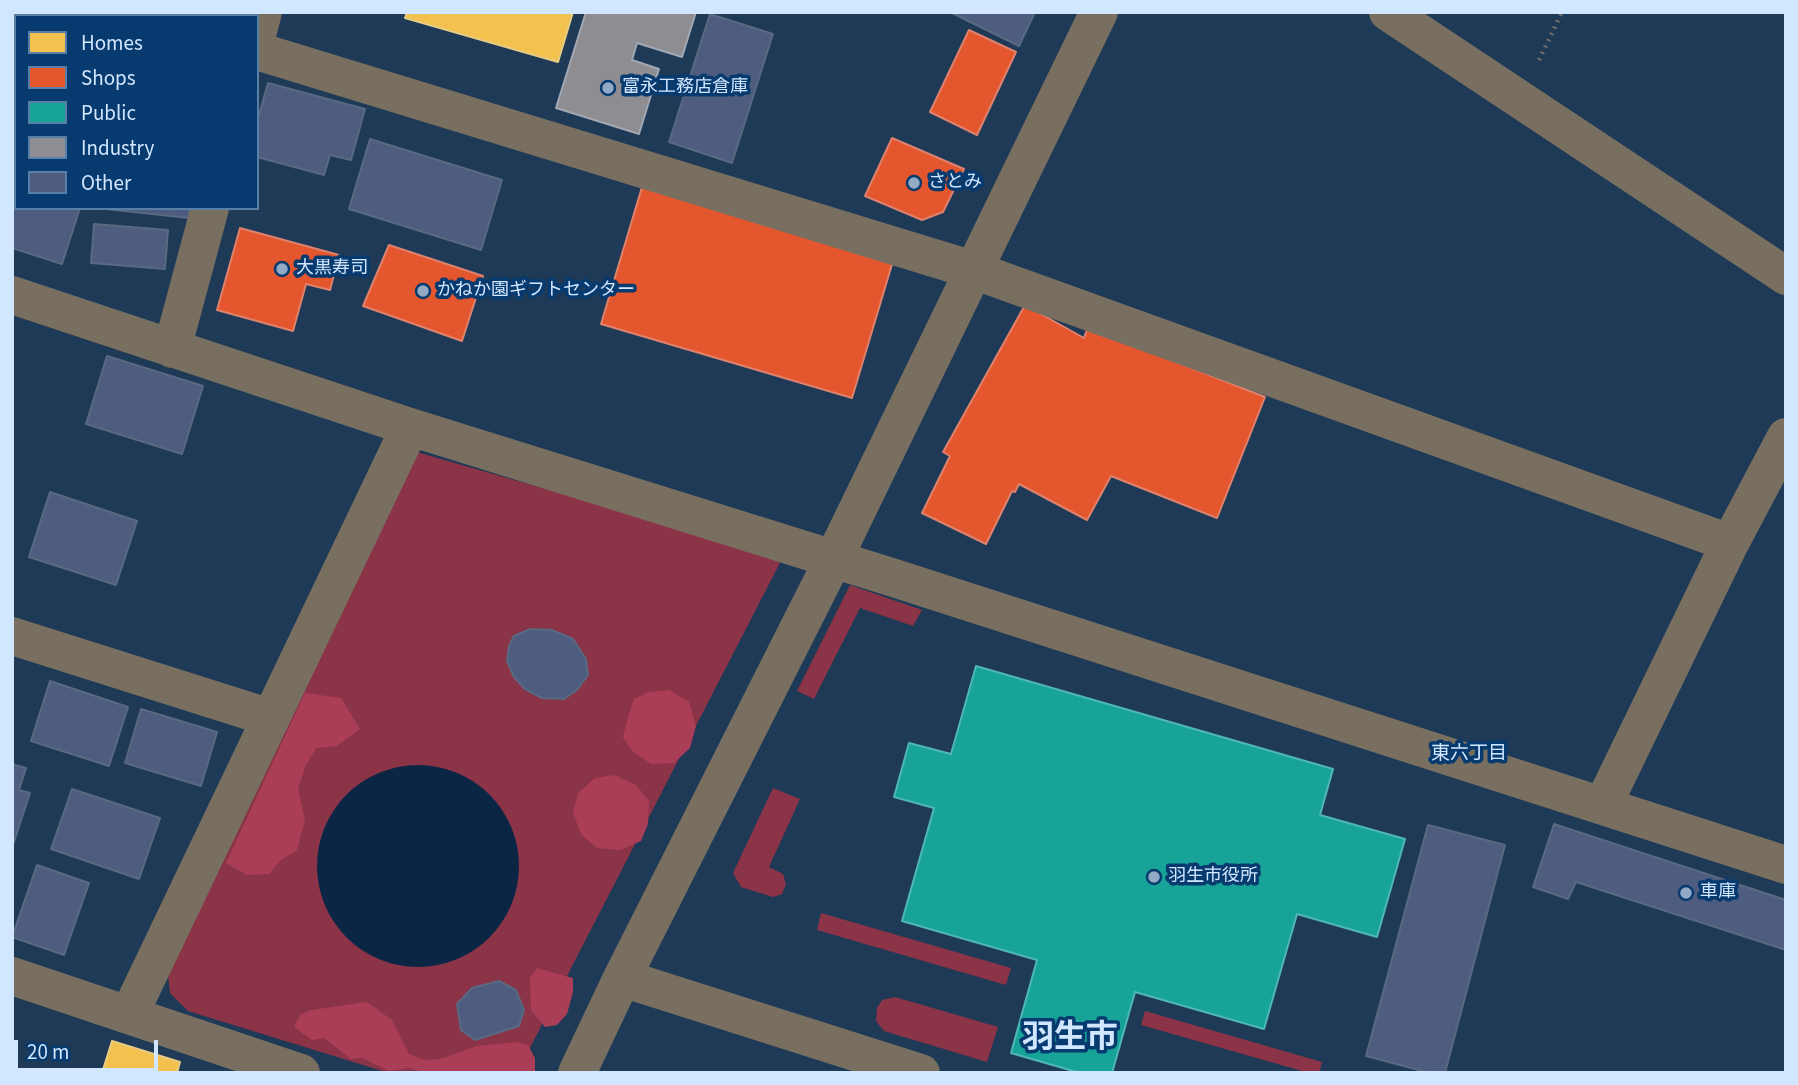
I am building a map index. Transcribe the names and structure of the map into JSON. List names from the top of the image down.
{
  "districts": ["東六丁目", "羽生市"],
  "places": [
    "富永工務店倉庫",
    "さとみ",
    "大黒寿司",
    "かねか園ギフトセンター",
    "羽生市役所",
    "車庫"
  ],
  "legend": [
    "Homes",
    "Shops",
    "Public",
    "Industry",
    "Other"
  ],
  "scale_bar": "20 m"
}
